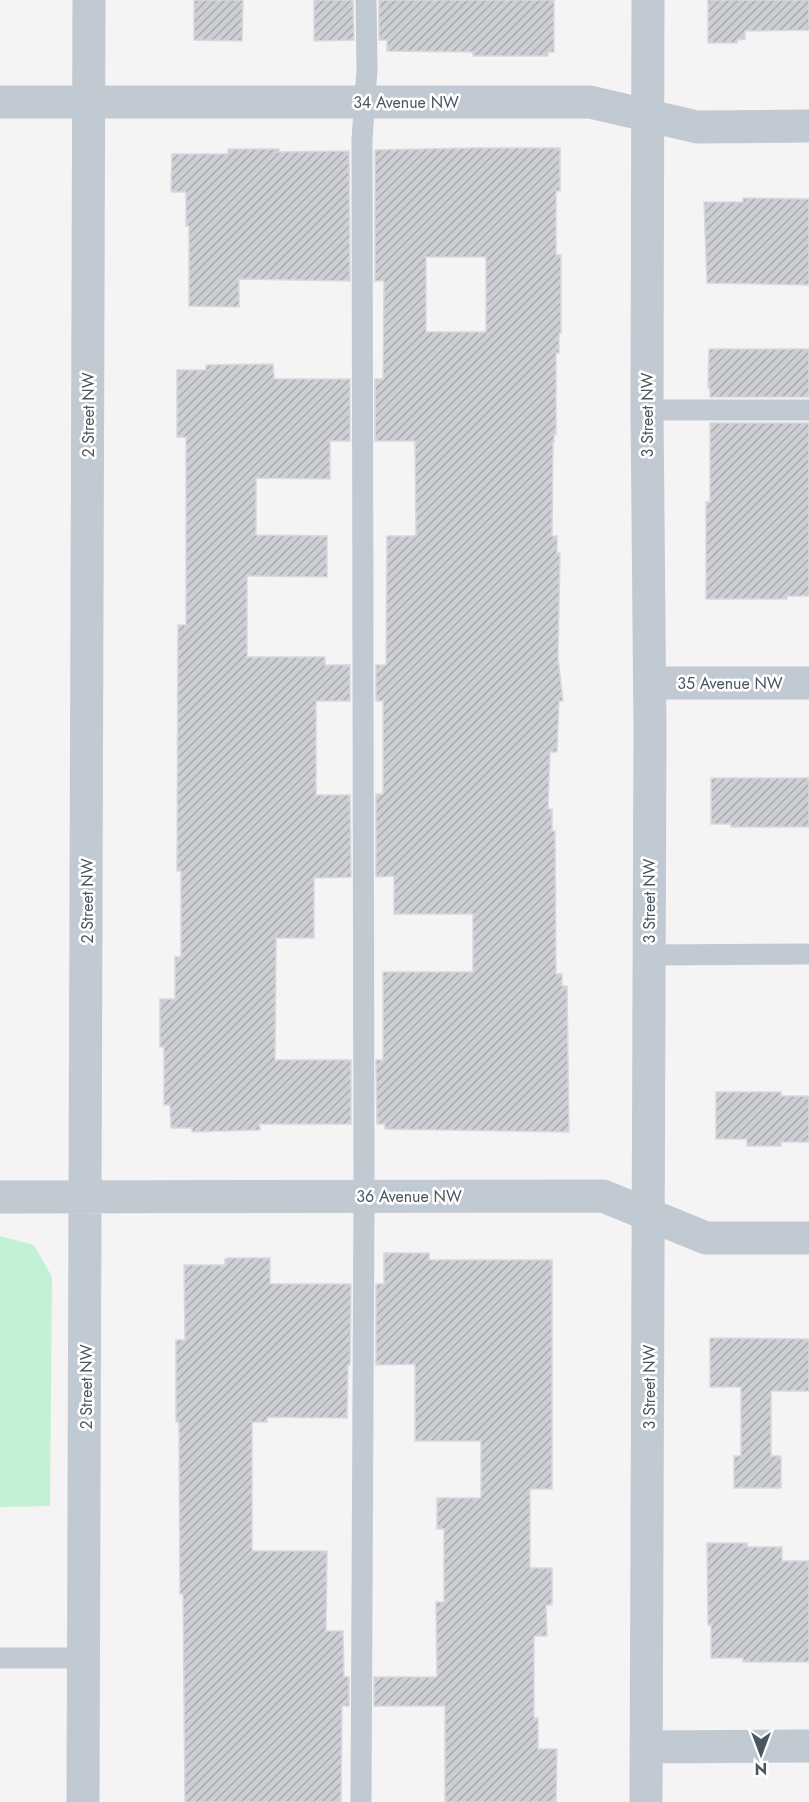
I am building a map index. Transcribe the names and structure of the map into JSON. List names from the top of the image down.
{
  "streets": {
    "street": [
      "34 Avenue NW",
      "2 Street NW",
      "3 Street NW",
      "35 Avenue NW",
      "36 Avenue NW"
    ]
  },
  "crossings": [
    ["34 Avenue NW", "2 Street NW"],
    ["34 Avenue NW", "3 Street NW"],
    ["2 Street NW", "36 Avenue NW"],
    ["3 Street NW", "35 Avenue NW"],
    ["3 Street NW", "36 Avenue NW"]
  ],
  "north": "bottom"
}
